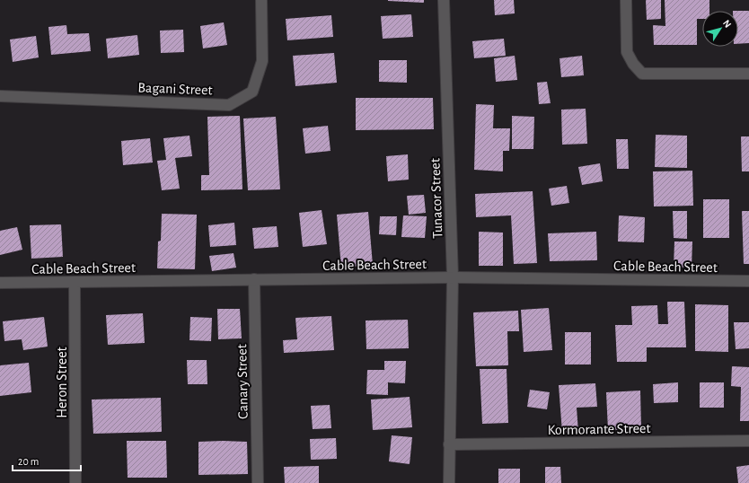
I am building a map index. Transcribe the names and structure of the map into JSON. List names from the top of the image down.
{
  "streets": {
    "street": [
      "Bagani Street",
      "Tunacor Street",
      "Cable Beach Street",
      "Canary Street",
      "Heron Street",
      "Kormorante Street"
    ]
  },
  "crossings": [
    ["Tunacor Street", "Cable Beach Street"],
    ["Tunacor Street", "Kormorante Street"],
    ["Cable Beach Street", "Canary Street"],
    ["Cable Beach Street", "Heron Street"]
  ],
  "scale_bar": "20 m",
  "north": "top right"
}
